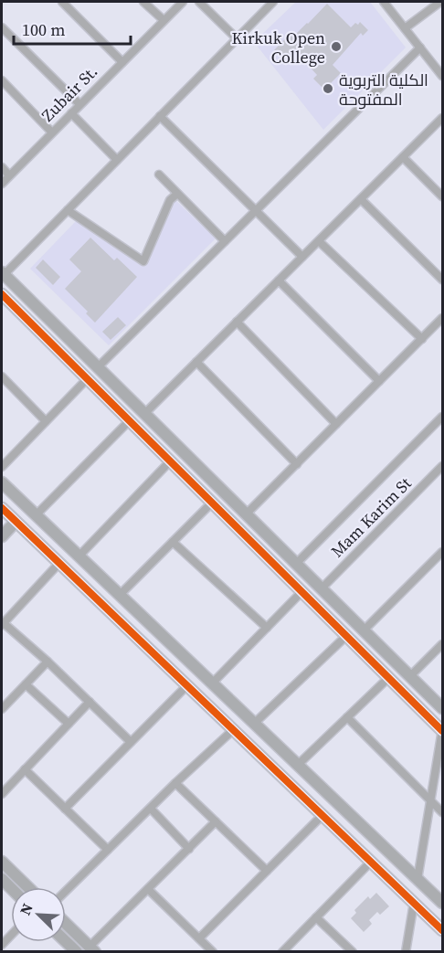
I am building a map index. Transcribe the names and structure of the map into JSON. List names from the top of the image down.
{
  "streets": {
    "street": ["Zubair St.", "Mam Karim St"]
  },
  "places": ["Kirkuk Open College", "الكلية التربوية المفتوحة"],
  "scale_bar": "100 m",
  "north": "top left"
}
